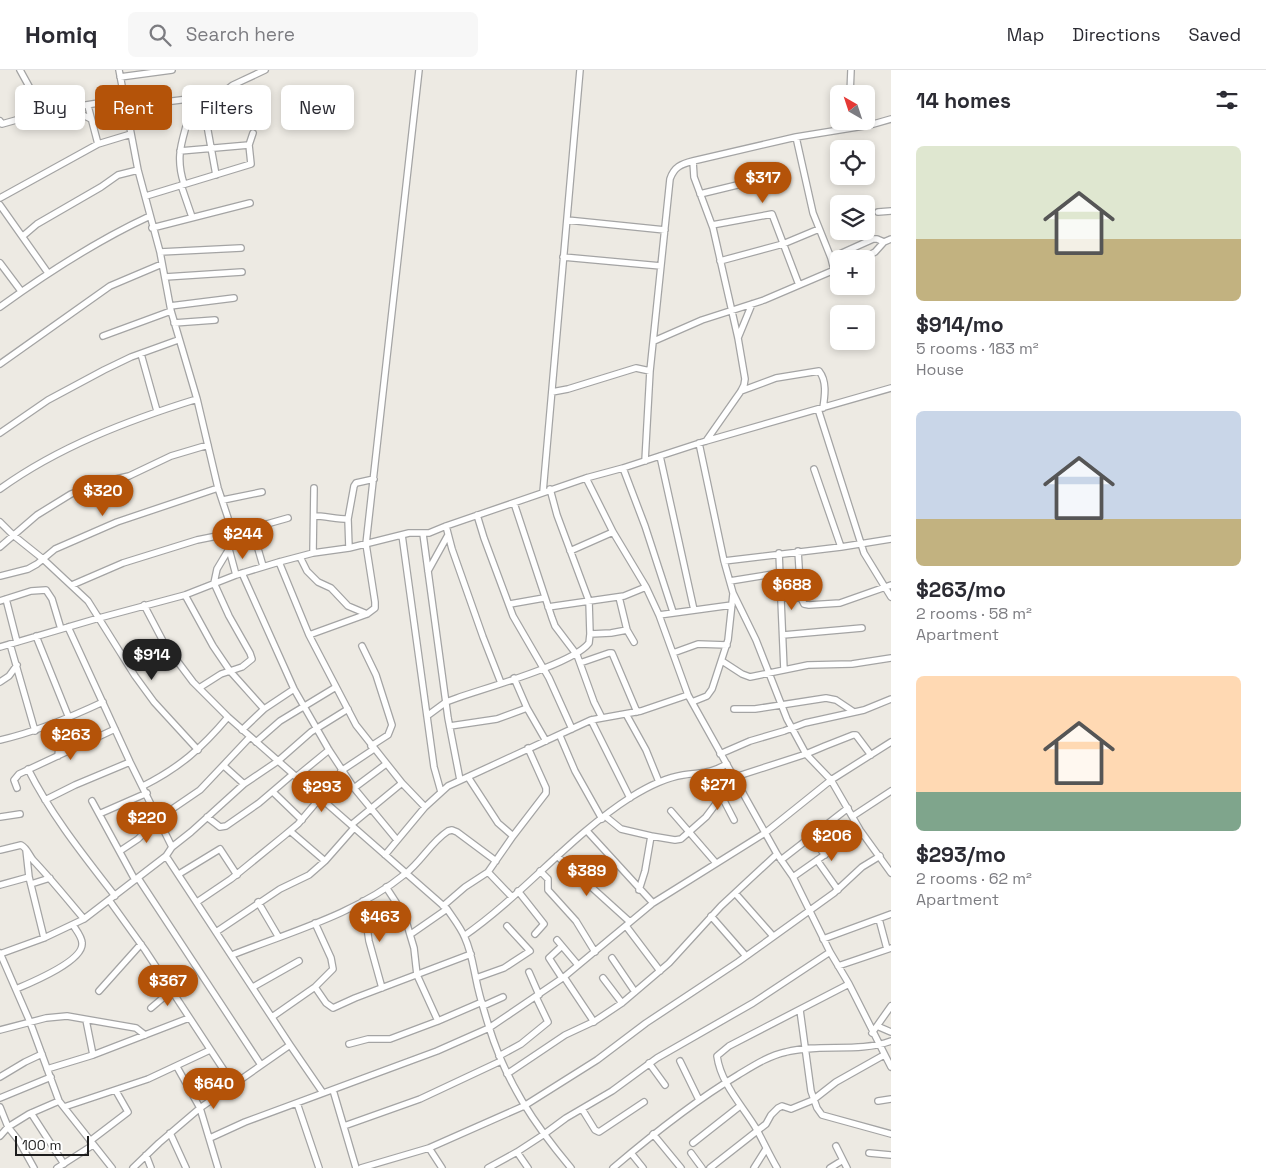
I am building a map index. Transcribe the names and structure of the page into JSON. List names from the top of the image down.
{
  "scale_bar": "100 m",
  "north": "top left",
  "page": {
    "header": "Homiq",
    "search": "Search here",
    "nav": ["Map", "Directions", "Saved"],
    "heading": "14 homes",
    "map_buttons": ["+", "−"],
    "chip": [
      "Buy",
      "Rent",
      "Filters",
      "New"
    ],
    "list": [
      {
        "name": "$914/mo",
        "note": "5 rooms · 183 m² · House"
      },
      {
        "name": "$263/mo",
        "note": "2 rooms · 58 m² · Apartment"
      },
      {
        "name": "$293/mo",
        "note": "2 rooms · 62 m² · Apartment"
      }
    ],
    "price": [
      "$317",
      "$320",
      "$244",
      "$688",
      "$914",
      "$263",
      "$271",
      "$293",
      "$220",
      "$206",
      "$389",
      "$463",
      "$367",
      "$640"
    ],
    "scale": "100 m"
  }
}
